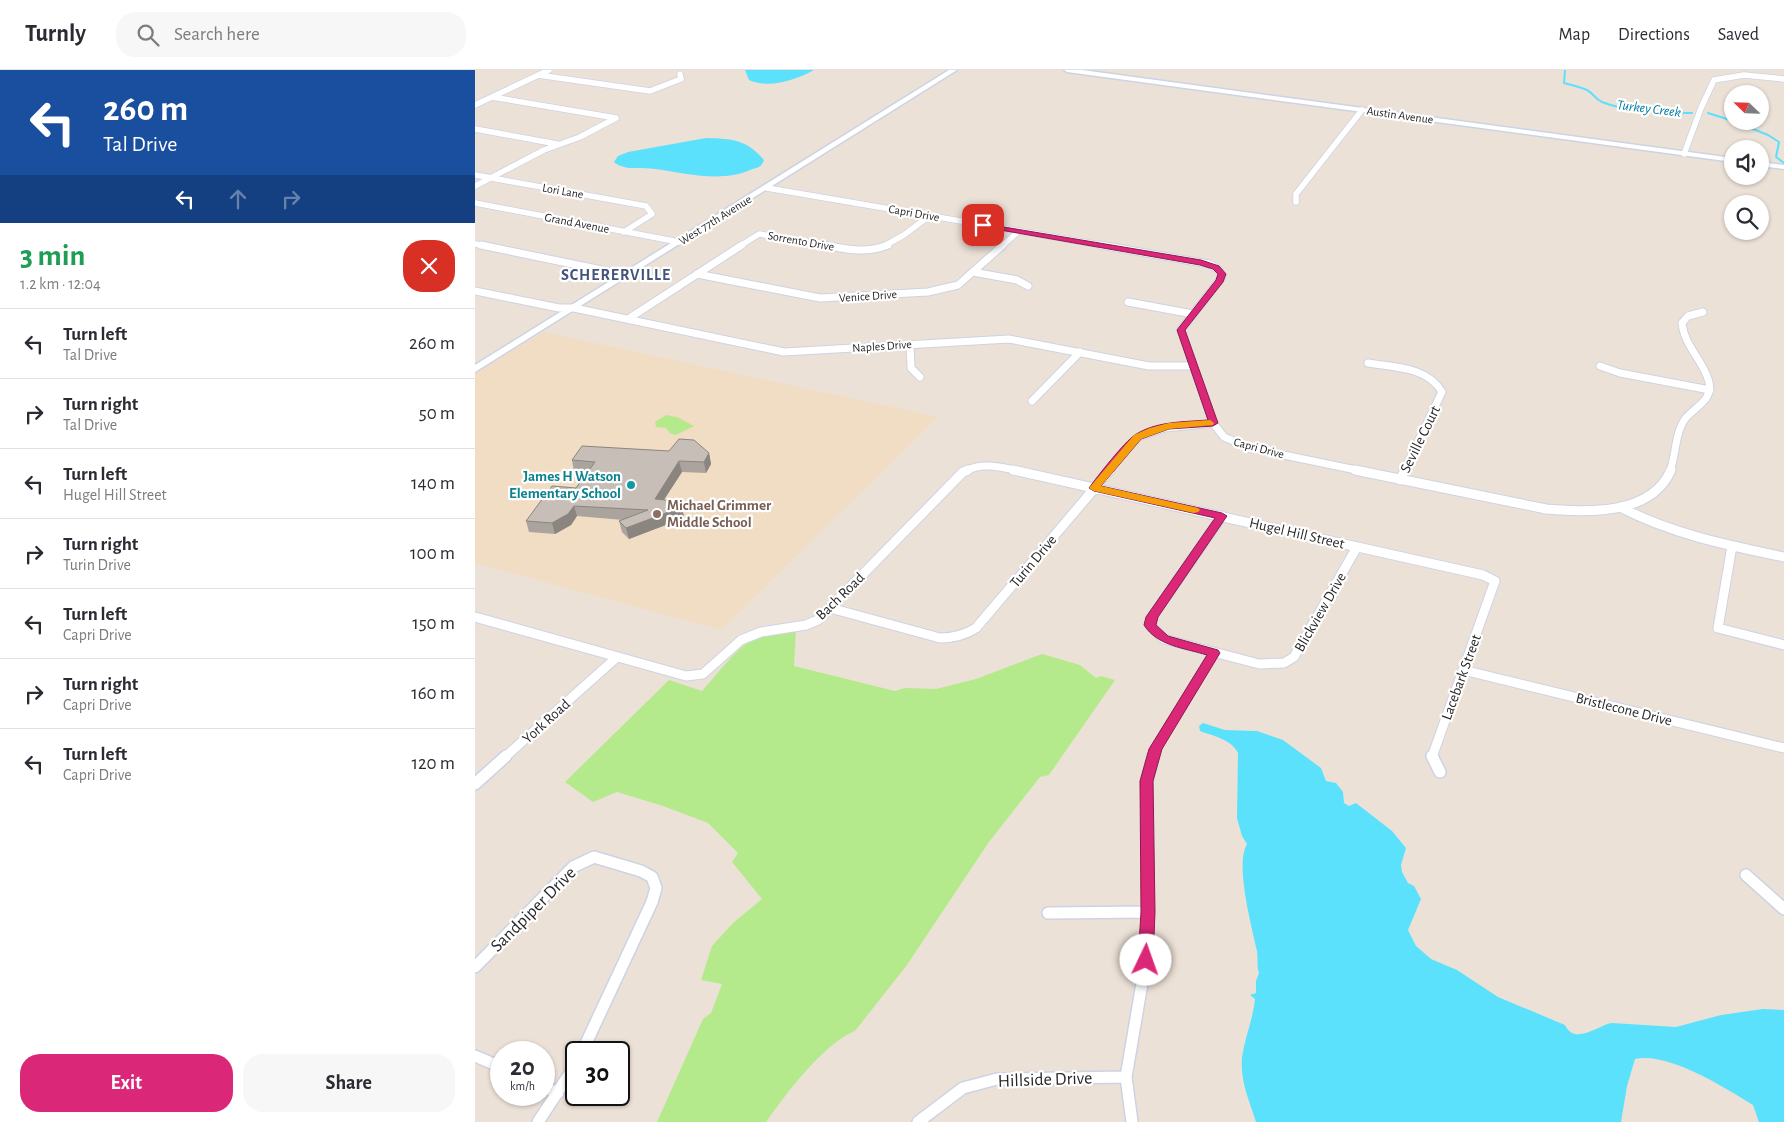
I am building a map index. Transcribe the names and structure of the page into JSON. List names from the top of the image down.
{
  "streets": {
    "street": [
      "Austin Avenue",
      "Lori Lane",
      "Capri Drive",
      "West 77th Avenue",
      "Grand Avenue",
      "Sorrento Drive",
      "Venice Drive",
      "Naples Drive",
      "Seville Court",
      "Hugel Hill Street",
      "Turin Drive",
      "Bach Road",
      "Blickview Drive",
      "Lacebark Street",
      "Bristlecone Drive",
      "York Road",
      "Sandpiper Drive",
      "Hillside Drive"
    ]
  },
  "crossings": [
    ["Lori Lane", "Grand Avenue"],
    ["Capri Drive", "West 77th Avenue"],
    ["Capri Drive", "Sorrento Drive"],
    ["Capri Drive", "Venice Drive"],
    ["Capri Drive", "Naples Drive"],
    ["Capri Drive", "Seville Court"],
    ["Capri Drive", "Turin Drive"],
    ["West 77th Avenue", "Grand Avenue"],
    ["West 77th Avenue", "Naples Drive"],
    ["Sorrento Drive", "Venice Drive"],
    ["Sorrento Drive", "Naples Drive"],
    ["Hugel Hill Street", "Turin Drive"],
    ["Hugel Hill Street", "Bach Road"],
    ["Hugel Hill Street", "Blickview Drive"],
    ["Hugel Hill Street", "Lacebark Street"],
    ["Turin Drive", "Bach Road"],
    ["Bach Road", "York Road"],
    ["Lacebark Street", "Bristlecone Drive"]
  ],
  "districts": ["SCHERERVILLE"],
  "water": ["Turkey Creek"],
  "places": ["James H Watson Elementary School", "Michael Grimmer Middle School"],
  "north": "top left",
  "page": {
    "header": "Turnly",
    "search": "Search here",
    "nav": ["Map", "Directions", "Saved"],
    "turn": ["260 m", "Tal Drive"],
    "heading": ["3 min", "1.2 km · 12:04"],
    "list": [
      {
        "name": "Turn left",
        "note": "Tal Drive",
        "value": "260 m"
      },
      {
        "name": "Turn right",
        "note": "Tal Drive",
        "value": "50 m"
      },
      {
        "name": "Turn left",
        "note": "Hugel Hill Street",
        "value": "140 m"
      },
      {
        "name": "Turn right",
        "note": "Turin Drive",
        "value": "100 m"
      },
      {
        "name": "Turn left",
        "note": "Capri Drive",
        "value": "150 m"
      },
      {
        "name": "Turn right",
        "note": "Capri Drive",
        "value": "160 m"
      },
      {
        "name": "Turn left",
        "note": "Capri Drive",
        "value": "120 m"
      }
    ],
    "speed": "20 km/h",
    "limit": "30",
    "buttons": ["Exit", "Share"]
  }
}
